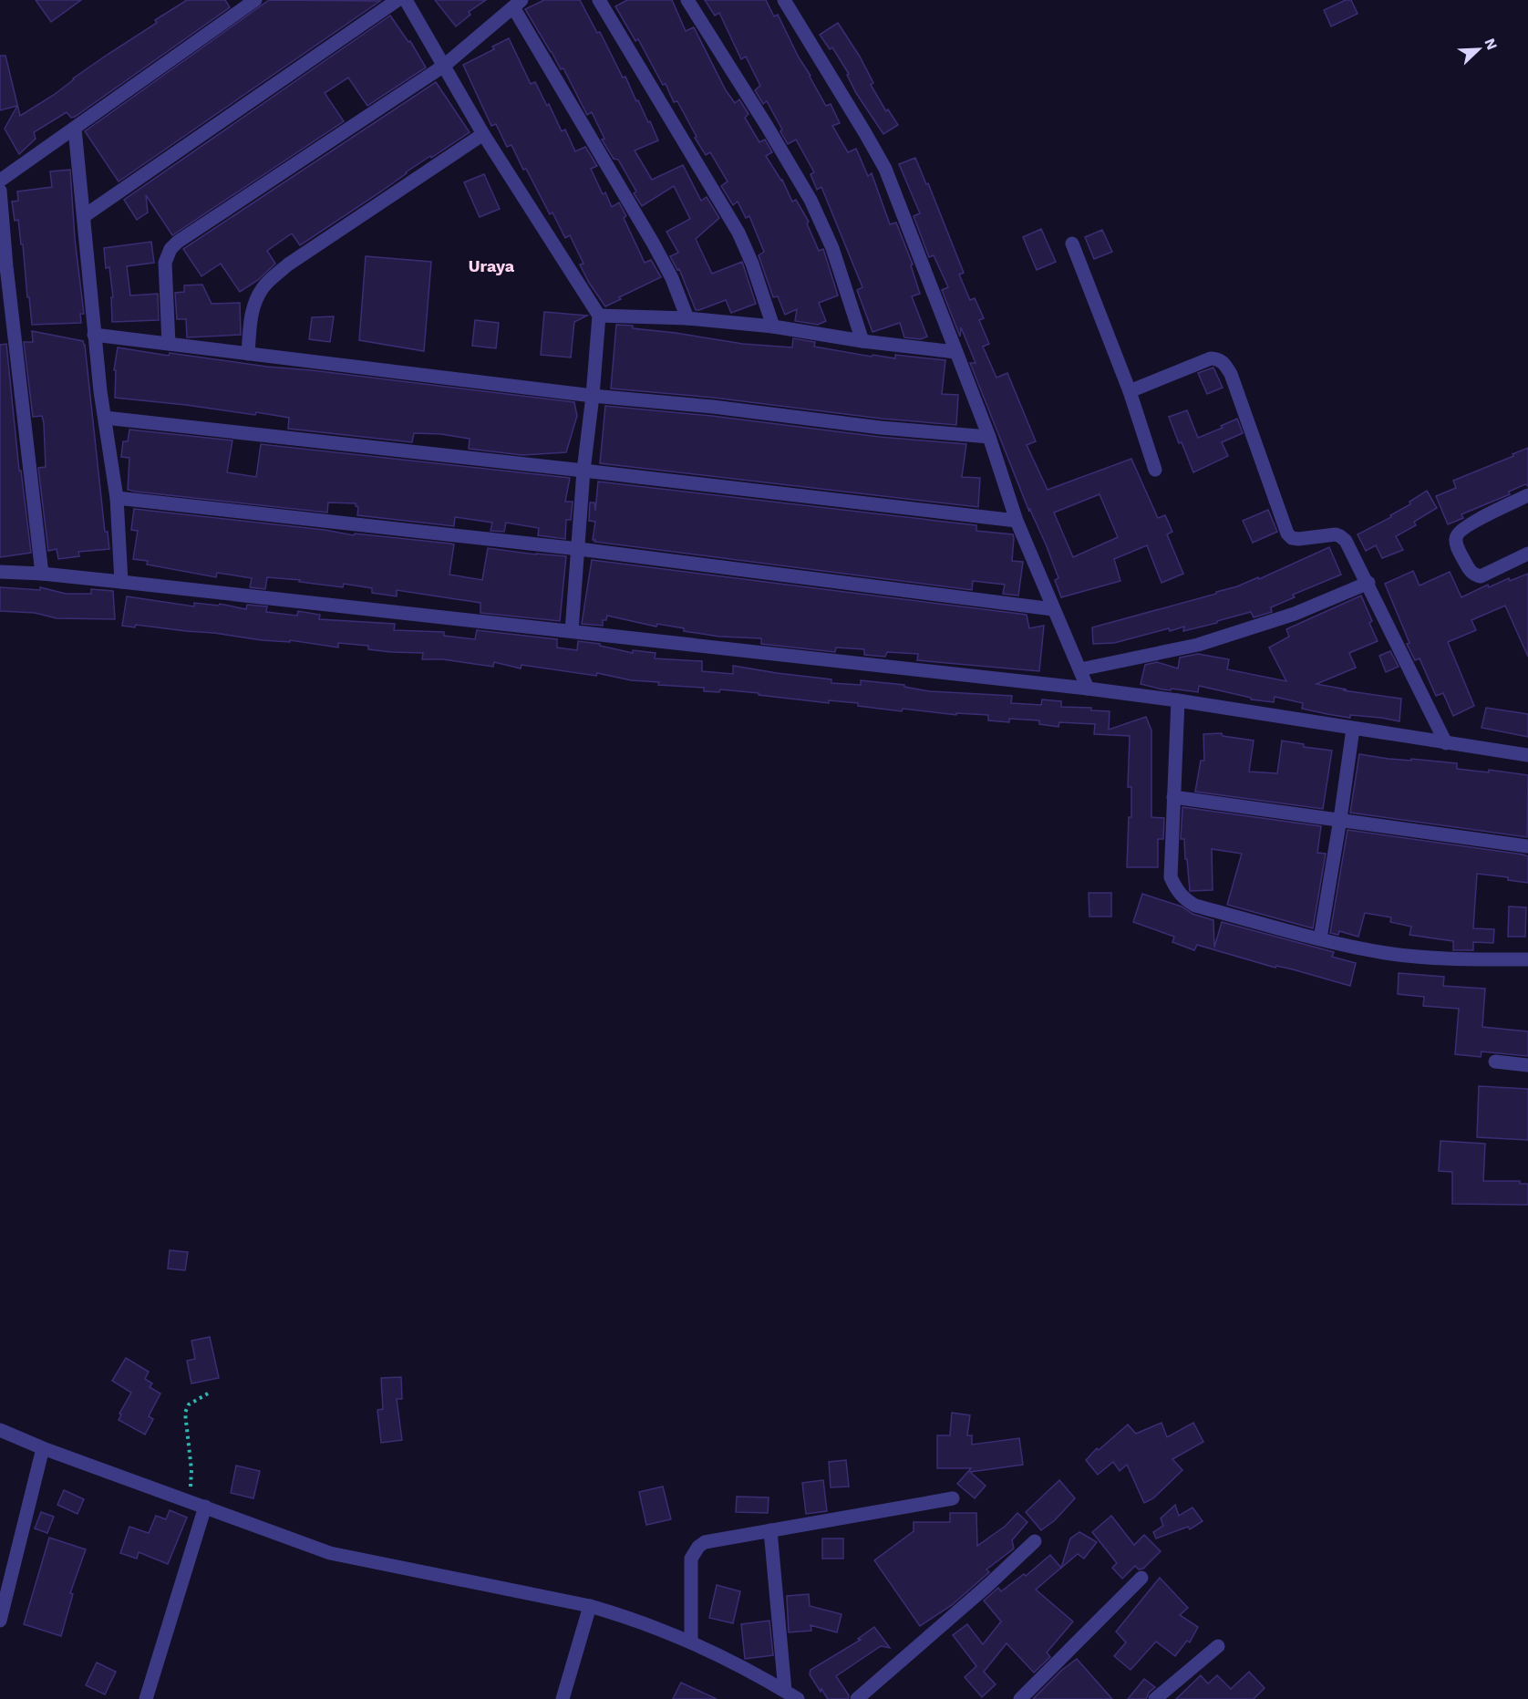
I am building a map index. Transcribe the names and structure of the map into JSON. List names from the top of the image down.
{
  "districts": ["Uraya"],
  "north": "top right"
}
